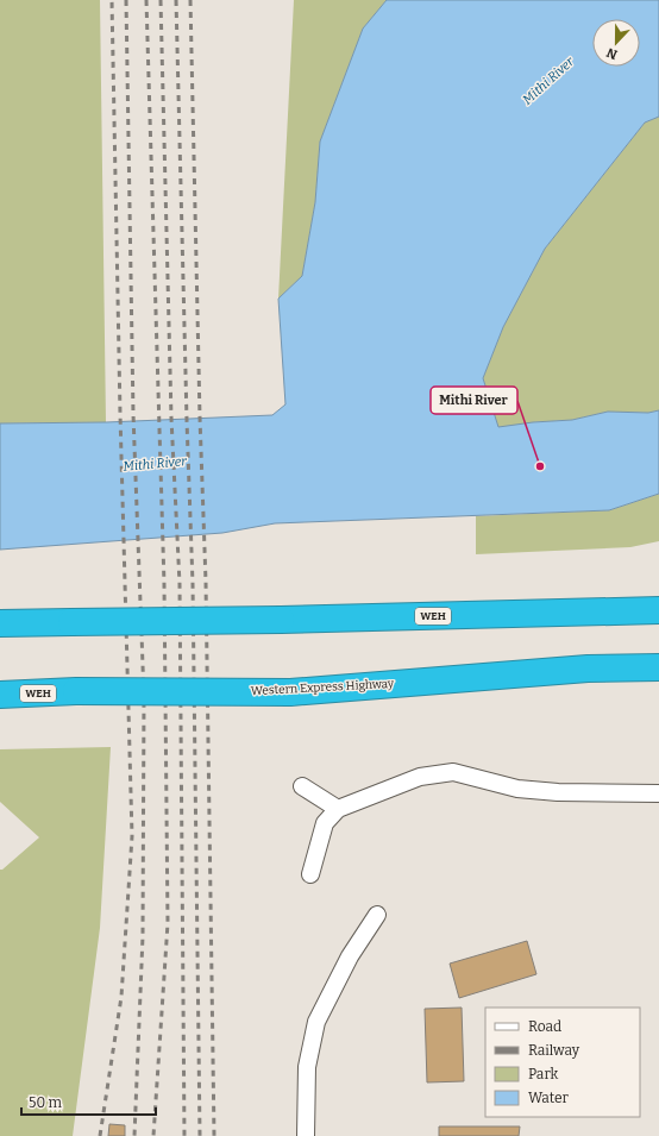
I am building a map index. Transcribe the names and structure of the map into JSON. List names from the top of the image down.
{
  "streets": {
    "highway": ["WEH", "Western Express Highway"]
  },
  "water": ["Mithi River"],
  "places": ["Mithi River"],
  "legend": [
    "Road",
    "Railway",
    "Park",
    "Water"
  ],
  "scale_bar": "50 m",
  "north": "bottom"
}
